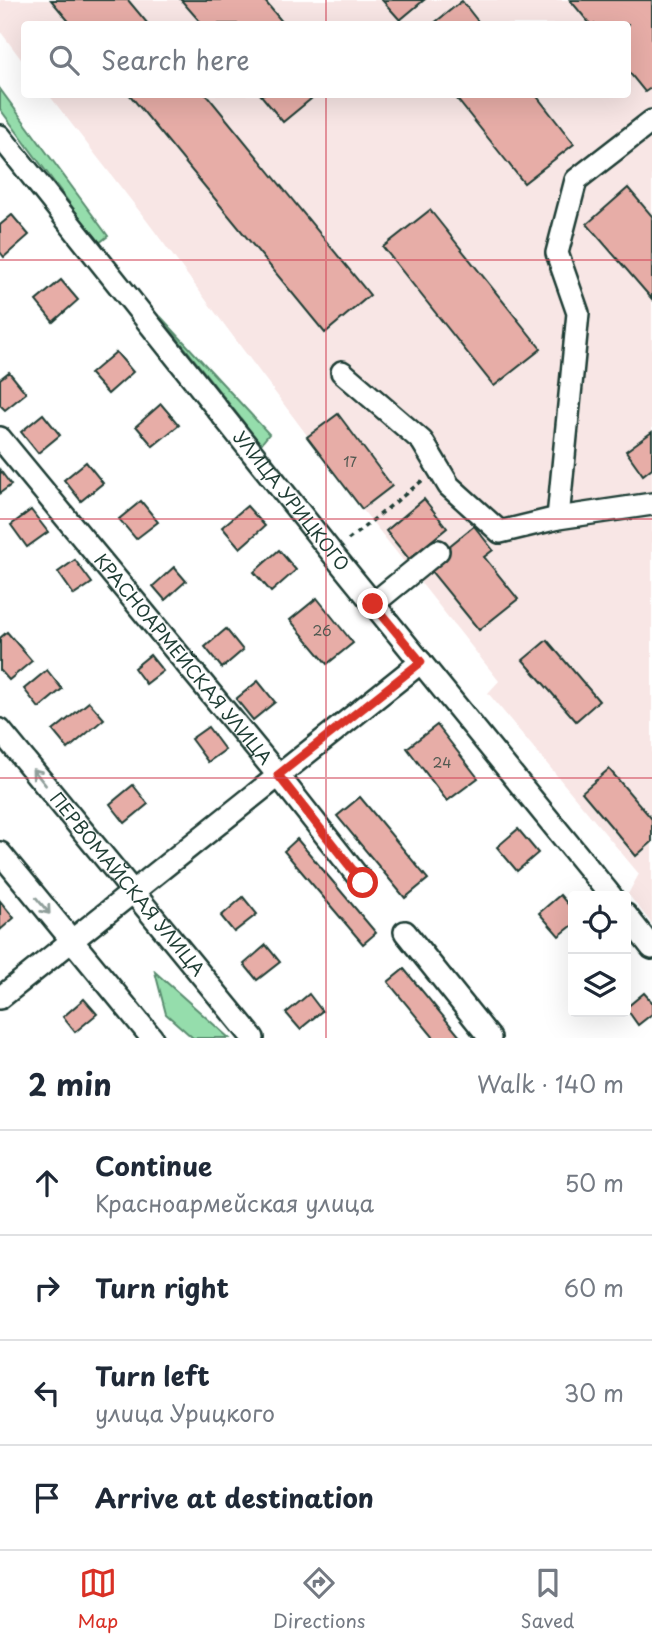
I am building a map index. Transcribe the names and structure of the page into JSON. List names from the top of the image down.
{
  "streets": {
    "street": ["УЛИЦА УРИЦКОГО", "КРАСНОАРМЕЙСКАЯ УЛИЦА", "ПЕРВОМАЙСКАЯ УЛИЦА"]
  },
  "house_numbers": ["17", "26", "24"],
  "page": {
    "search": "Search here",
    "heading": ["2 min", "Walk · 140 m"],
    "list": [
      ["Continue", "Красноармейская улица", "50 m"],
      ["Turn right", "60 m"],
      ["Turn left", "улица Урицкого", "30 m"],
      "Arrive at destination"
    ],
    "nav": ["Map", "Directions", "Saved"]
  }
}
